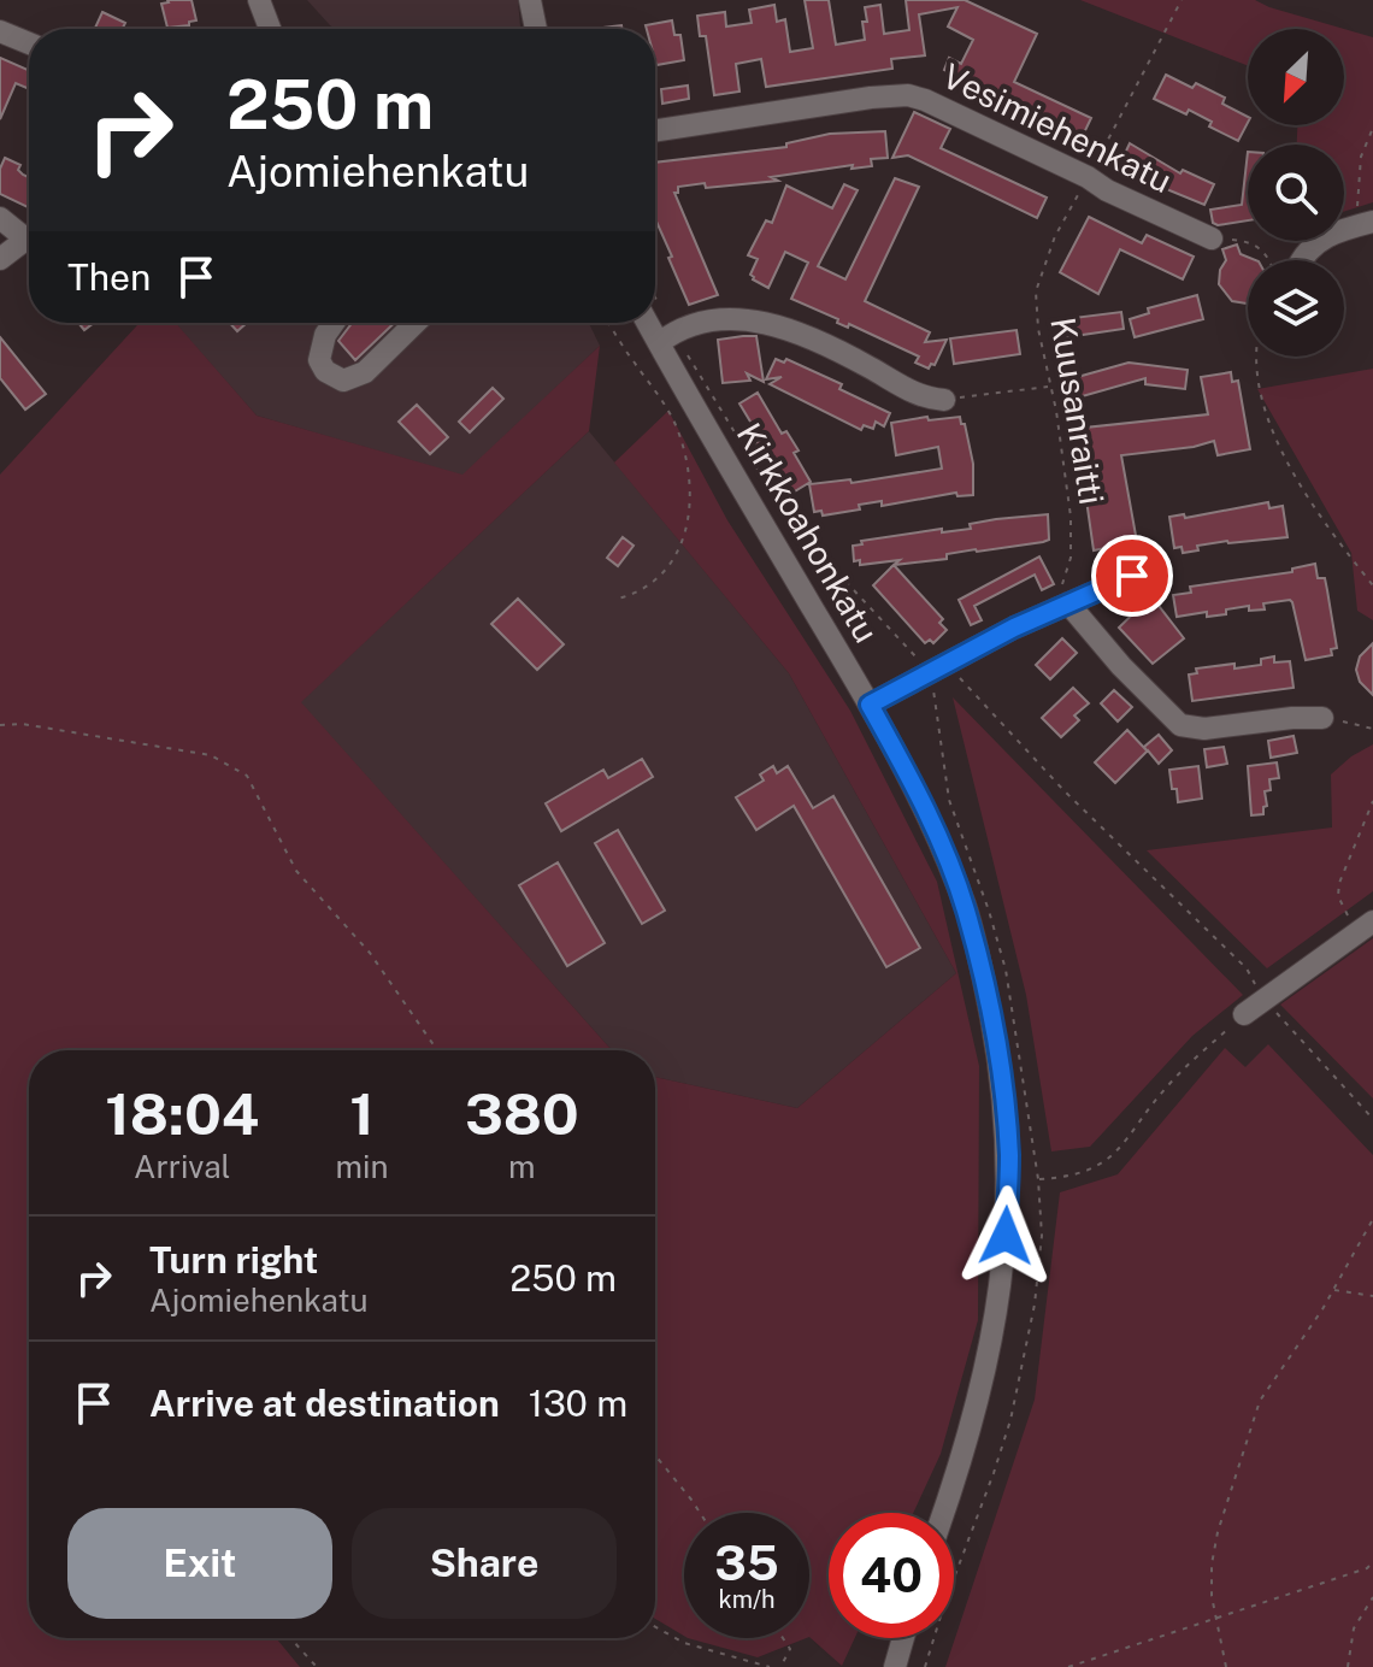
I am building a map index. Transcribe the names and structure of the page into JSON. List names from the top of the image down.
{
  "streets": {
    "street": ["Vesimiehenkatu", "Kirkkoahonkatu"],
    "path": ["Kuusanraitti"]
  },
  "crossings": [
    ["Vesimiehenkatu", "Kuusanraitti"]
  ],
  "north": "bottom left",
  "page": {
    "turn": ["250 m", "Ajomiehenkatu"],
    "then": "Then",
    "eta": [
      "18:04",
      "Arrival",
      "1",
      "min",
      "380",
      "m"
    ],
    "list": [
      {
        "name": "Turn right",
        "note": "Ajomiehenkatu",
        "value": "250 m"
      },
      {
        "name": "Arrive at destination",
        "value": "130 m"
      }
    ],
    "buttons": ["Exit", "Share"],
    "speed": "35 km/h",
    "limit": "40"
  }
}
